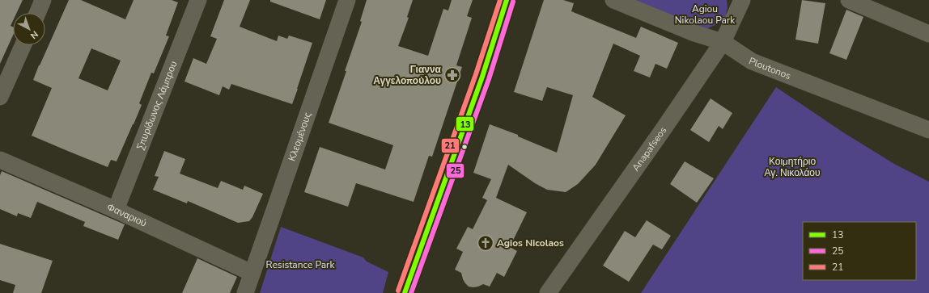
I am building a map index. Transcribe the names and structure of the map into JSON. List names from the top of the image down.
{
  "streets": {
    "street": [
      "Ploutonos",
      "Σπυρίδωνος Λάμπρου",
      "Κλεομένους",
      "Anapafseos",
      "Φαναριού"
    ]
  },
  "crossings": [
    ["Ploutonos", "Anapafseos"],
    ["Σπυρίδωνος Λάμπρου", "Φαναριού"],
    ["Κλεομένους", "Φαναριού"]
  ],
  "parks": ["Agiou Nikolaou Park", "Κοιμητήριο Αγ. Νικολάου", "Resistance Park"],
  "places": {
    "pharmacy": ["Γιαννα Αγγελοπούλου"],
    "church": ["Agios Nicolaos"]
  },
  "lines": ["transit line 13", "transit line 21", "transit line 25"],
  "legend": ["13", "25", "21"],
  "north": "bottom right"
}
